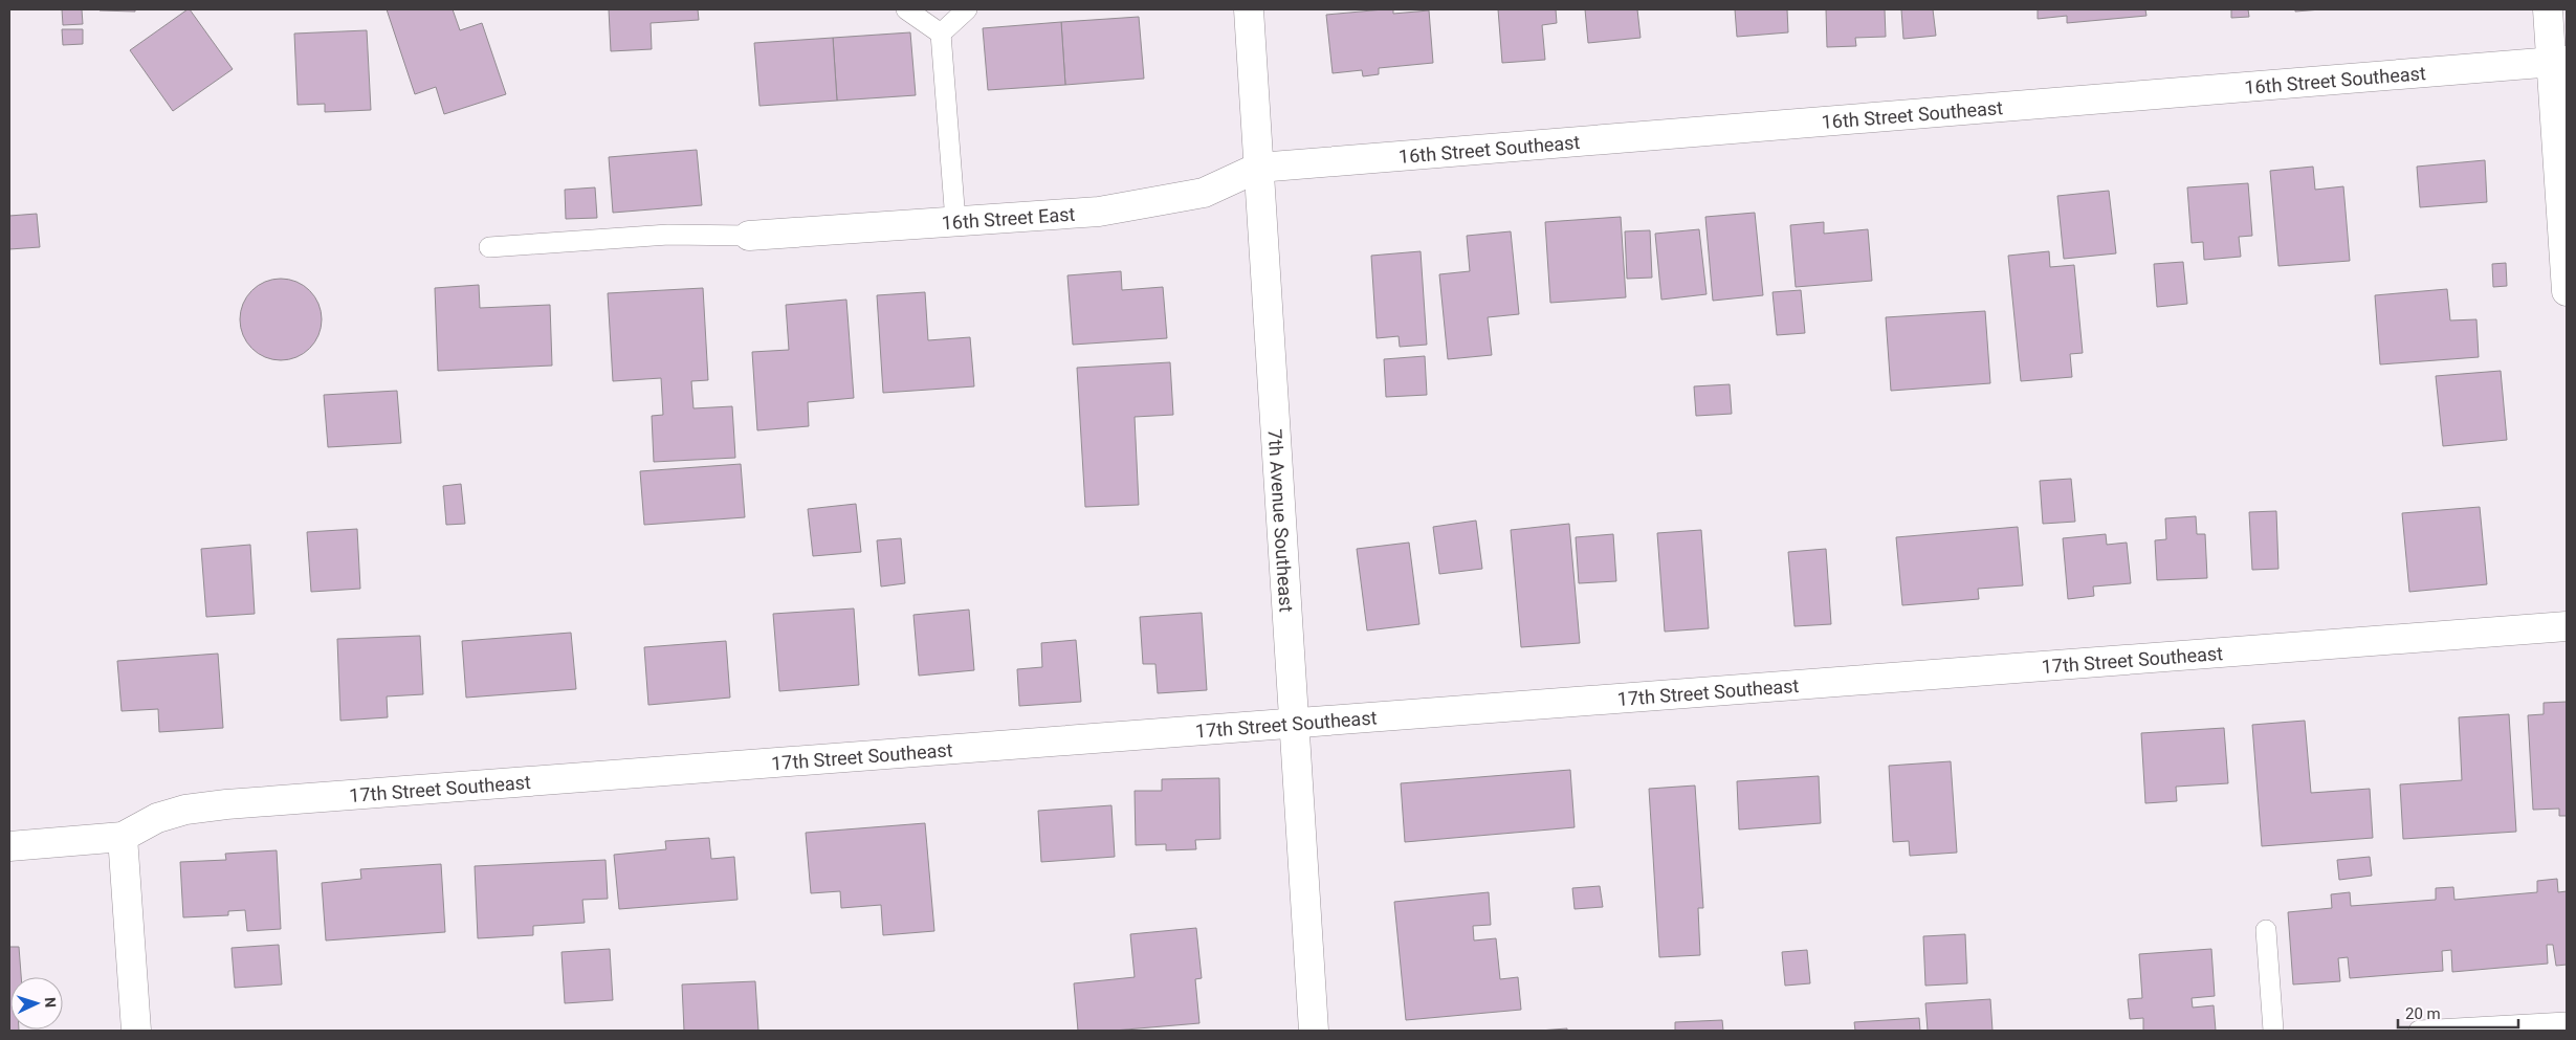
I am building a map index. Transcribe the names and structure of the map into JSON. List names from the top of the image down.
{
  "streets": {
    "street": [
      "16th Street Southeast",
      "16th Street East",
      "7th Avenue Southeast",
      "17th Street Southeast"
    ]
  },
  "crossings": [
    ["16th Street Southeast", "16th Street East"],
    ["16th Street Southeast", "7th Avenue Southeast"],
    ["16th Street East", "7th Avenue Southeast"],
    ["7th Avenue Southeast", "17th Street Southeast"]
  ],
  "scale_bar": "20 m",
  "north": "right"
}
